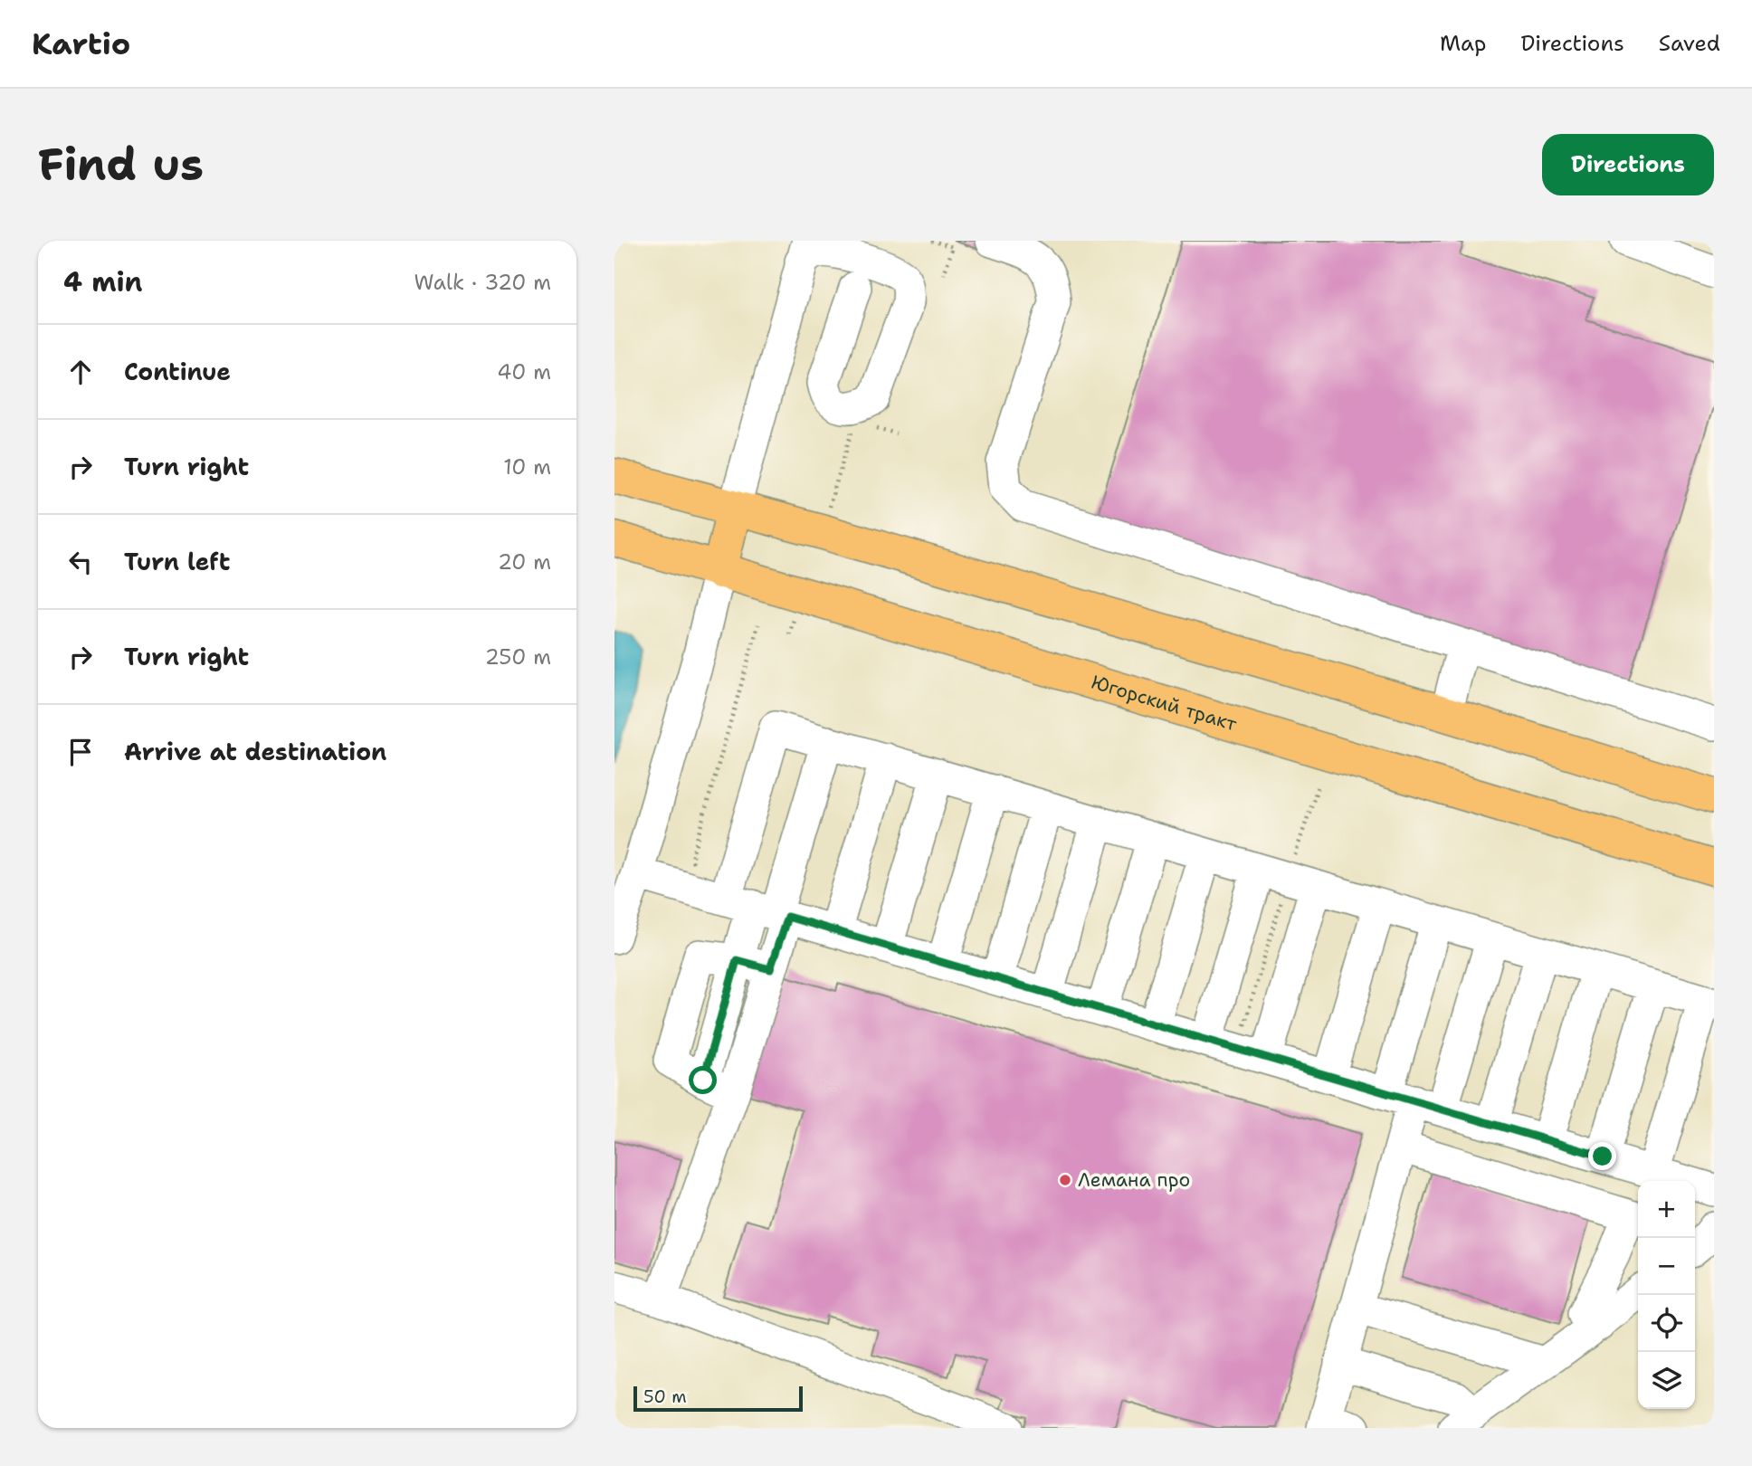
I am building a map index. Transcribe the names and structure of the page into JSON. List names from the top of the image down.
{
  "streets": {
    "main road": ["Югорский тракт"]
  },
  "places": ["Лемана про"],
  "scale_bar": "50 m",
  "page": {
    "header": "Kartio",
    "nav": ["Map", "Directions", "Saved"],
    "buttons": "Directions",
    "title": "Find us",
    "heading": ["4 min", "Walk · 320 m"],
    "list": [
      ["Continue", "40 m"],
      ["Turn right", "10 m"],
      ["Turn left", "20 m"],
      ["Turn right", "250 m"],
      "Arrive at destination"
    ],
    "map_buttons": ["+", "−"],
    "scale": "50 m"
  }
}
